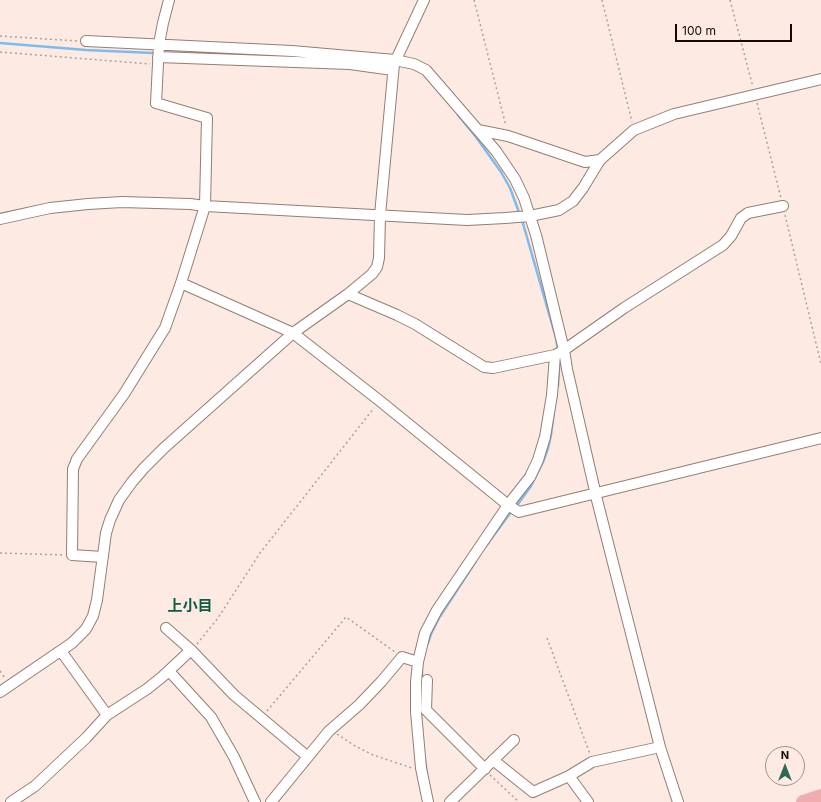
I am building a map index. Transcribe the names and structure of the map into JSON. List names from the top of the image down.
{
  "districts": ["上小目"],
  "scale_bar": "100 m",
  "north": "top"
}
